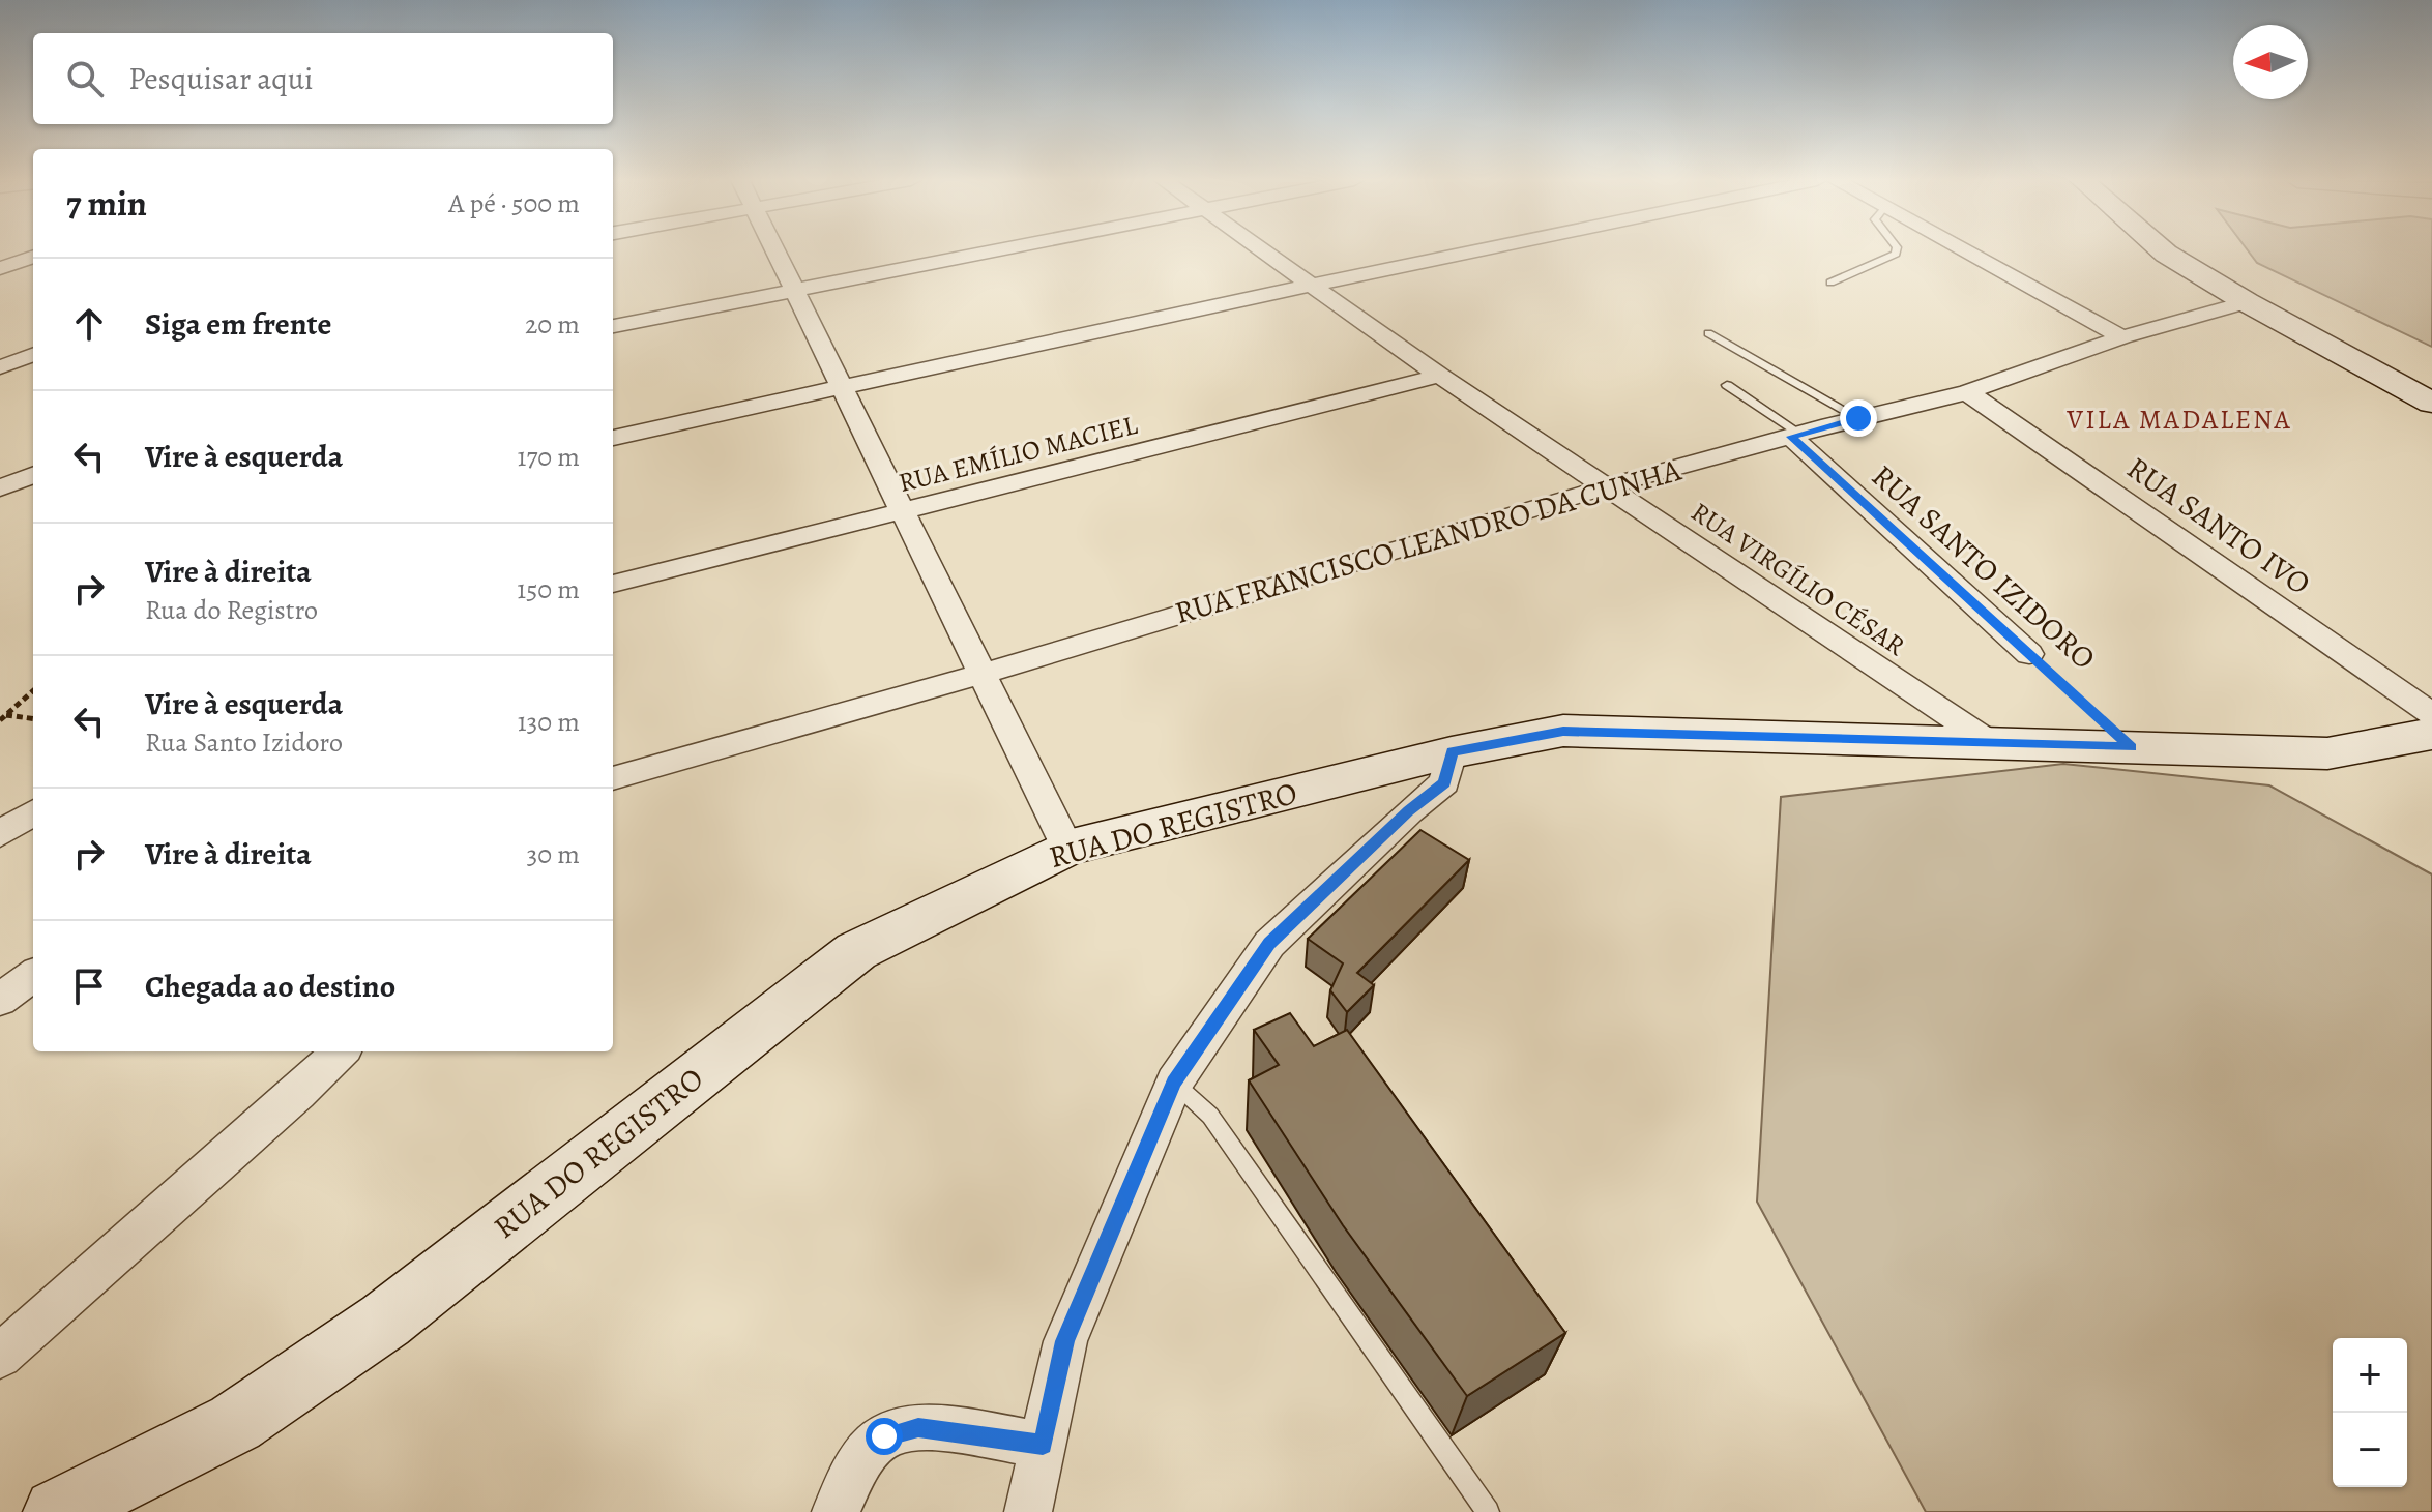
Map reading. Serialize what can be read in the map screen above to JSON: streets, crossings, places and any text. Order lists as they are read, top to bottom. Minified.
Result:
{"streets":{"main road":["RUA DO REGISTRO"],"street":["RUA EMÍLIO MACIEL","RUA SANTO IVO","RUA FRANCISCO LEANDRO DA CUNHA","RUA SANTO IZIDORO","RUA VIRGÍLIO CÉSAR"]},"crossings":[["RUA EMÍLIO MACIEL","RUA VIRGÍLIO CÉSAR"],["RUA SANTO IVO","RUA FRANCISCO LEANDRO DA CUNHA"],["RUA FRANCISCO LEANDRO DA CUNHA","RUA SANTO IZIDORO"],["RUA FRANCISCO LEANDRO DA CUNHA","RUA VIRGÍLIO CÉSAR"],["RUA SANTO IZIDORO","RUA DO REGISTRO"],["RUA VIRGÍLIO CÉSAR","RUA DO REGISTRO"]],"districts":["VILA MADALENA"],"north":"left","page":{"search":"Pesquisar aqui","heading":["7 min","A pé · 500 m"],"list":[["Siga em frente","20 m"],["Vire à esquerda","170 m"],["Vire à direita","Rua do Registro","150 m"],["Vire à esquerda","Rua Santo Izidoro","130 m"],["Vire à direita","30 m"],"Chegada ao destino"],"map_buttons":["+","−"]}}
